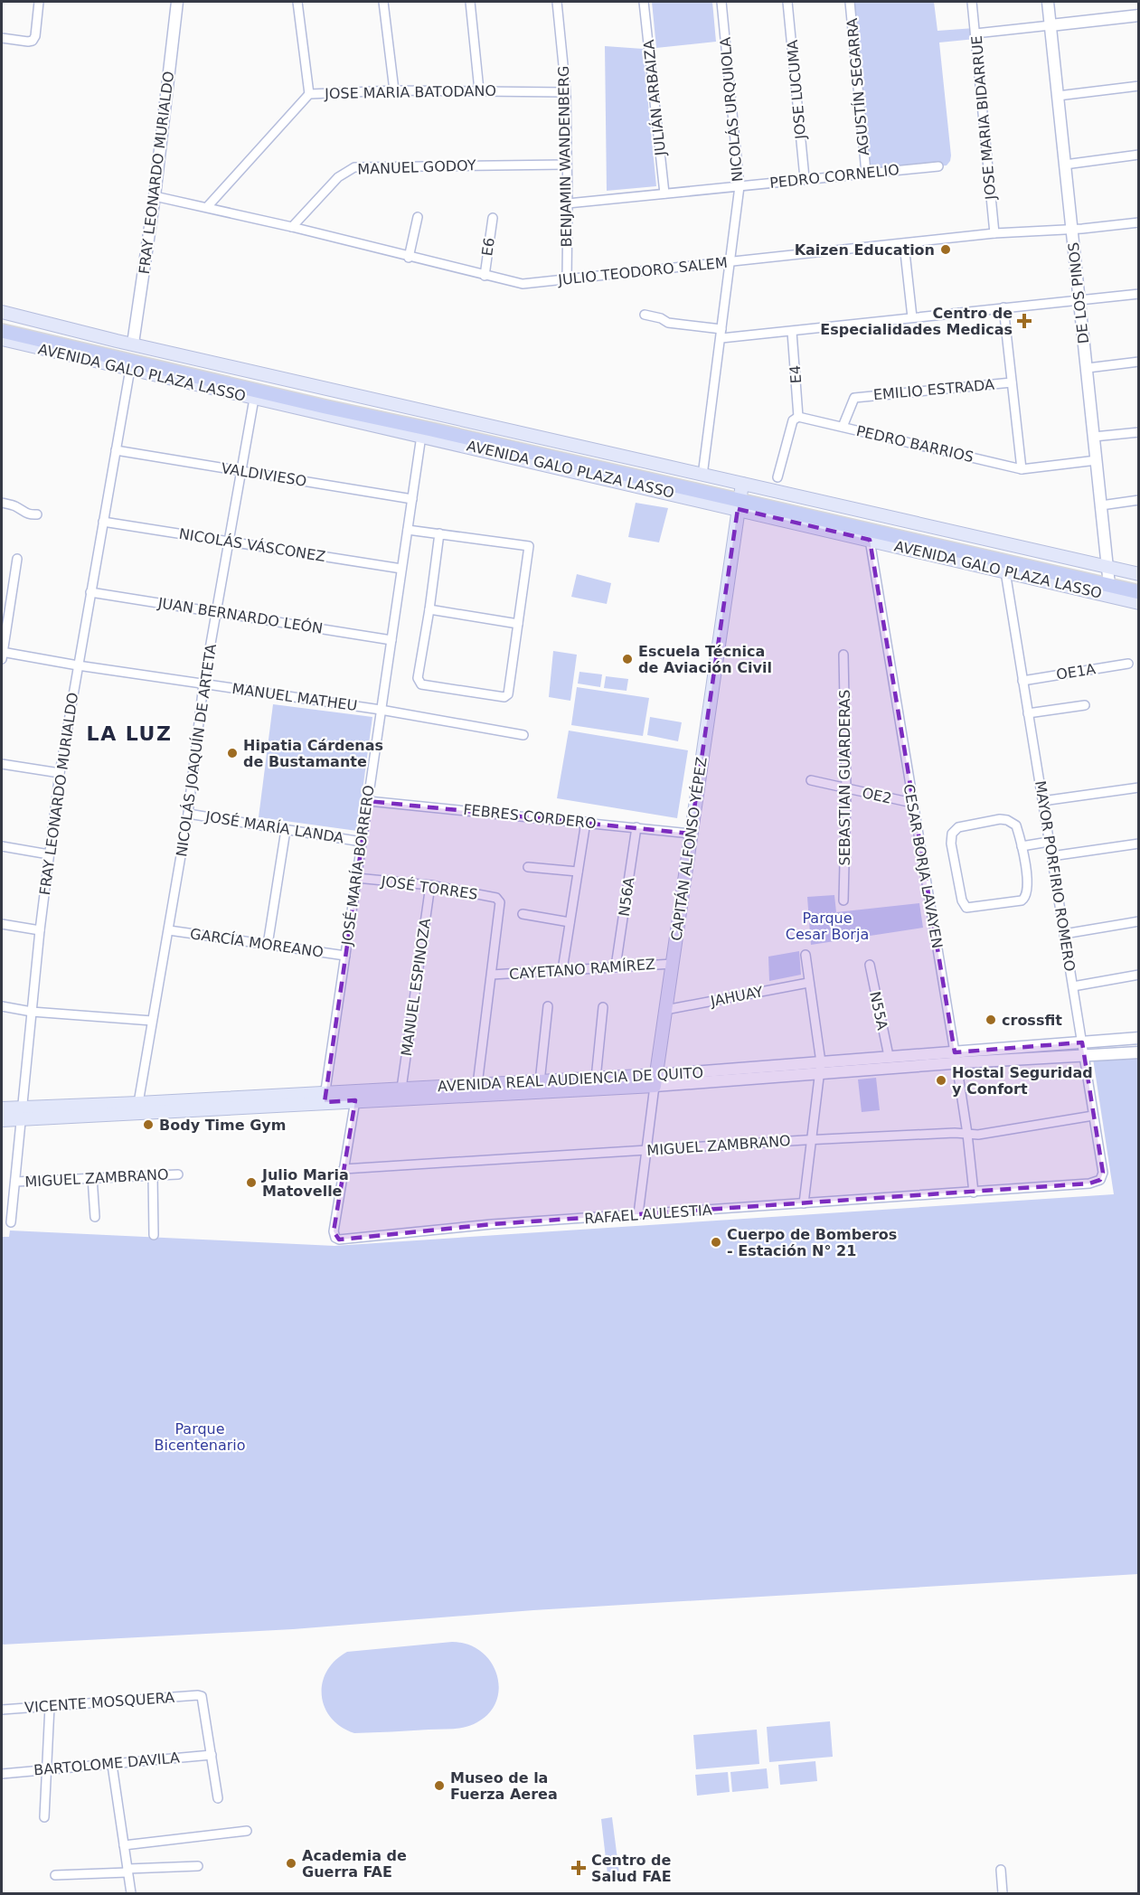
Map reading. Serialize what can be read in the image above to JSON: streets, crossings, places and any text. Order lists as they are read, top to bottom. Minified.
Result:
{"streets":{"main road":["AVENIDA GALO PLAZA LASSO","CAPITÁN ALFONSO YÉPEZ","AVENIDA REAL AUDIENCIA DE QUITO"],"street":["AGUSTÍN SEGARRA","JOSE LUCUMA","JOSE MARIA BATODANO","JULIÁN ARBAIZA","NICOLÁS URQUIOLA","JOSE MARIA BIDARRUE","BENJAMIN WANDENBERG","MANUEL GODOY","FRAY LEONARDO MURIALDO","PEDRO CORNELIO","E6","JULIO TEODORO SALEM","DE LOS PINOS","E4","EMILIO ESTRADA","PEDRO BARRIOS","VALDIVIESO","NICOLÁS VÁSCONEZ","JUAN BERNARDO LEÓN","OE1A","MANUEL MATHEU","NICOLÁS JOAQUÍN DE ARTETA","SEBASTIAN GUARDERAS","OE2","FEBRES CORDERO","JOSÉ MARÍA LANDA","JOSÉ MARÍA BORRERO","CESAR BORJA LAVAYEN","MAYOR PORFIRIO ROMERO","JOSÉ TORRES","N56A","GARCÍA MOREANO","CAYETANO RAMÍREZ","MANUEL ESPINOZA","JAHUAY","N55A","MIGUEL ZAMBRANO","RAFAEL AULESTIA","VICENTE MOSQUERA","BARTOLOME DAVILA"]},"crossings":[["AGUSTÍN SEGARRA","PEDRO CORNELIO"],["JOSE LUCUMA","PEDRO CORNELIO"],["JOSE MARIA BATODANO","BENJAMIN WANDENBERG"],["JOSE MARIA BATODANO","JULIO TEODORO SALEM"],["JULIÁN ARBAIZA","PEDRO CORNELIO"],["NICOLÁS URQUIOLA","PEDRO CORNELIO"],["NICOLÁS URQUIOLA","JULIO TEODORO SALEM"],["NICOLÁS URQUIOLA","AVENIDA GALO PLAZA LASSO"],["JOSE MARIA BIDARRUE","JULIO TEODORO SALEM"],["BENJAMIN WANDENBERG","MANUEL GODOY"],["BENJAMIN WANDENBERG","PEDRO CORNELIO"],["BENJAMIN WANDENBERG","JULIO TEODORO SALEM"],["MANUEL GODOY","JULIO TEODORO SALEM"],["FRAY LEONARDO MURIALDO","JULIO TEODORO SALEM"],["FRAY LEONARDO MURIALDO","AVENIDA GALO PLAZA LASSO"],["FRAY LEONARDO MURIALDO","VALDIVIESO"],["FRAY LEONARDO MURIALDO","NICOLÁS VÁSCONEZ"],["FRAY LEONARDO MURIALDO","JUAN BERNARDO LEÓN"],["FRAY LEONARDO MURIALDO","MANUEL MATHEU"],["FRAY LEONARDO MURIALDO","AVENIDA REAL AUDIENCIA DE QUITO"],["FRAY LEONARDO MURIALDO","MIGUEL ZAMBRANO"],["E6","JULIO TEODORO SALEM"],["JULIO TEODORO SALEM","DE LOS PINOS"],["DE LOS PINOS","AVENIDA GALO PLAZA LASSO"],["DE LOS PINOS","PEDRO BARRIOS"],["AVENIDA GALO PLAZA LASSO","NICOLÁS JOAQUÍN DE ARTETA"],["AVENIDA GALO PLAZA LASSO","CAPITÁN ALFONSO YÉPEZ"],["AVENIDA GALO PLAZA LASSO","JOSÉ MARÍA BORRERO"],["AVENIDA GALO PLAZA LASSO","CESAR BORJA LAVAYEN"],["AVENIDA GALO PLAZA LASSO","MAYOR PORFIRIO ROMERO"],["E4","PEDRO BARRIOS"],["EMILIO ESTRADA","PEDRO BARRIOS"],["VALDIVIESO","NICOLÁS JOAQUÍN DE ARTETA"],["VALDIVIESO","JOSÉ MARÍA BORRERO"],["NICOLÁS VÁSCONEZ","NICOLÁS JOAQUÍN DE ARTETA"],["NICOLÁS VÁSCONEZ","JOSÉ MARÍA BORRERO"],["JUAN BERNARDO LEÓN","NICOLÁS JOAQUÍN DE ARTETA"],["JUAN BERNARDO LEÓN","JOSÉ MARÍA BORRERO"],["OE1A","MAYOR PORFIRIO ROMERO"],["MANUEL MATHEU","NICOLÁS JOAQUÍN DE ARTETA"],["MANUEL MATHEU","JOSÉ MARÍA BORRERO"],["NICOLÁS JOAQUÍN DE ARTETA","JOSÉ MARÍA LANDA"],["NICOLÁS JOAQUÍN DE ARTETA","GARCÍA MOREANO"],["NICOLÁS JOAQUÍN DE ARTETA","AVENIDA REAL AUDIENCIA DE QUITO"],["SEBASTIAN GUARDERAS","OE2"],["OE2","CESAR BORJA LAVAYEN"],["FEBRES CORDERO","CAPITÁN ALFONSO YÉPEZ"],["FEBRES CORDERO","JOSÉ MARÍA BORRERO"],["FEBRES CORDERO","N56A"],["JOSÉ MARÍA LANDA","JOSÉ MARÍA BORRERO"],["CAPITÁN ALFONSO YÉPEZ","CAYETANO RAMÍREZ"],["CAPITÁN ALFONSO YÉPEZ","JAHUAY"],["CAPITÁN ALFONSO YÉPEZ","AVENIDA REAL AUDIENCIA DE QUITO"],["CAPITÁN ALFONSO YÉPEZ","MIGUEL ZAMBRANO"],["CAPITÁN ALFONSO YÉPEZ","RAFAEL AULESTIA"],["JOSÉ MARÍA BORRERO","JOSÉ TORRES"],["JOSÉ MARÍA BORRERO","GARCÍA MOREANO"],["JOSÉ MARÍA BORRERO","AVENIDA REAL AUDIENCIA DE QUITO"],["CESAR BORJA LAVAYEN","AVENIDA REAL AUDIENCIA DE QUITO"],["CESAR BORJA LAVAYEN","MIGUEL ZAMBRANO"],["CESAR BORJA LAVAYEN","RAFAEL AULESTIA"],["MAYOR PORFIRIO ROMERO","AVENIDA REAL AUDIENCIA DE QUITO"],["MAYOR PORFIRIO ROMERO","MIGUEL ZAMBRANO"],["MAYOR PORFIRIO ROMERO","RAFAEL AULESTIA"],["JOSÉ TORRES","CAYETANO RAMÍREZ"],["JOSÉ TORRES","MANUEL ESPINOZA"],["N56A","CAYETANO RAMÍREZ"],["MANUEL ESPINOZA","AVENIDA REAL AUDIENCIA DE QUITO"],["N55A","AVENIDA REAL AUDIENCIA DE QUITO"],["AVENIDA REAL AUDIENCIA DE QUITO","RAFAEL AULESTIA"],["MIGUEL ZAMBRANO","RAFAEL AULESTIA"],["VICENTE MOSQUERA","BARTOLOME DAVILA"]],"districts":["LA LUZ"],"parks":["Parque Cesar Borja","Parque Bicentenario"],"places":{"other":["Kaizen Education","Escuela Técnica de Aviación Civil","Hipatia Cárdenas de Bustamante","crossfit","Hostal Seguridad y Confort","Body Time Gym","Julio Maria Matovelle","Cuerpo de Bomberos - Estación N° 21","Museo de la Fuerza Aerea","Academia de Guerra FAE"],"health":["Centro de Especialidades Medicas","Centro de Salud FAE"]}}
